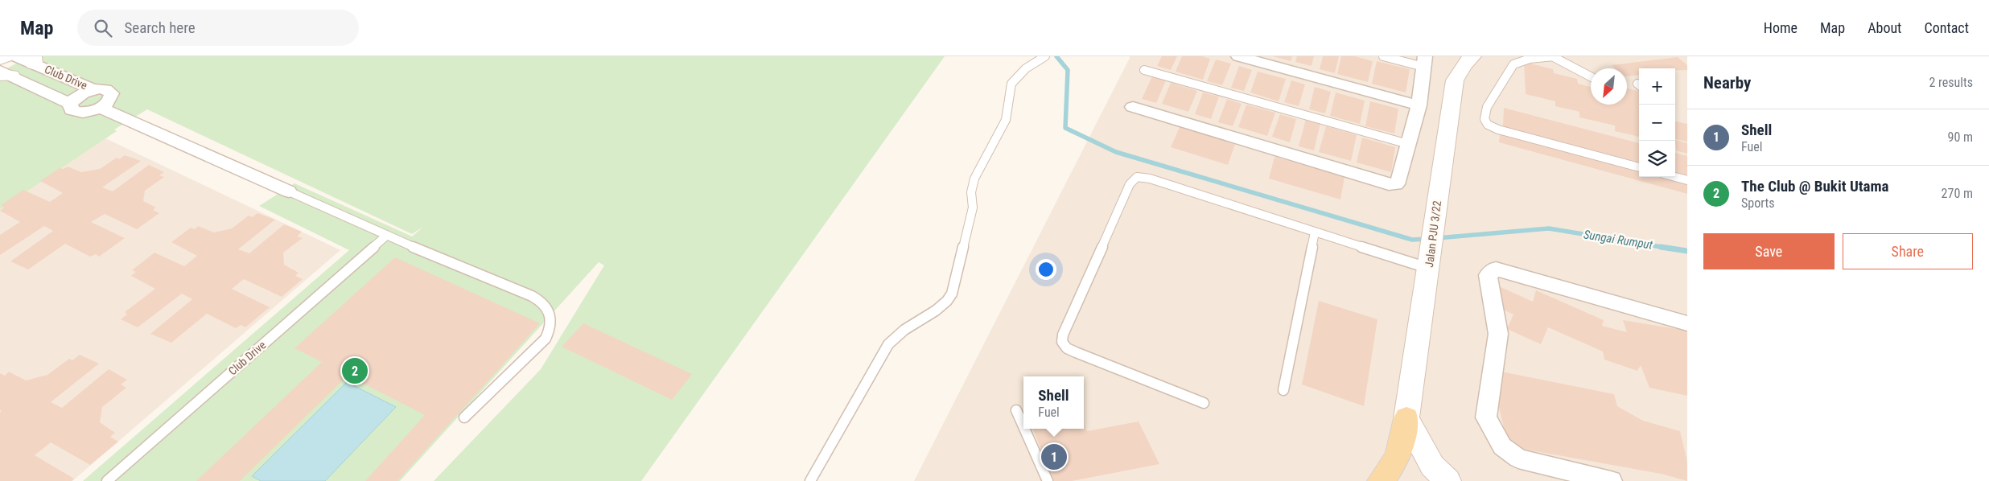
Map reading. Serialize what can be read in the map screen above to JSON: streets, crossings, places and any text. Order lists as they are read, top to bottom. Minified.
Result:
{"streets":{"street":["Club Drive","Jalan PJU 3/22"]},"water":["Sungai Rumput"],"north":"bottom left","page":{"header":"Map","search":"Search here","nav":["Home","Map","About","Contact"],"heading":["Nearby","2 results"],"map_buttons":["+","−"],"list":[{"mark":"1","name":"Shell","note":"Fuel","value":"90 m"},{"mark":"2","name":"The Club @ Bukit Utama","note":"Sports","value":"270 m"}],"buttons":["Save","Share"],"pins":["2","1"],"popup":["Shell","Fuel"]}}
